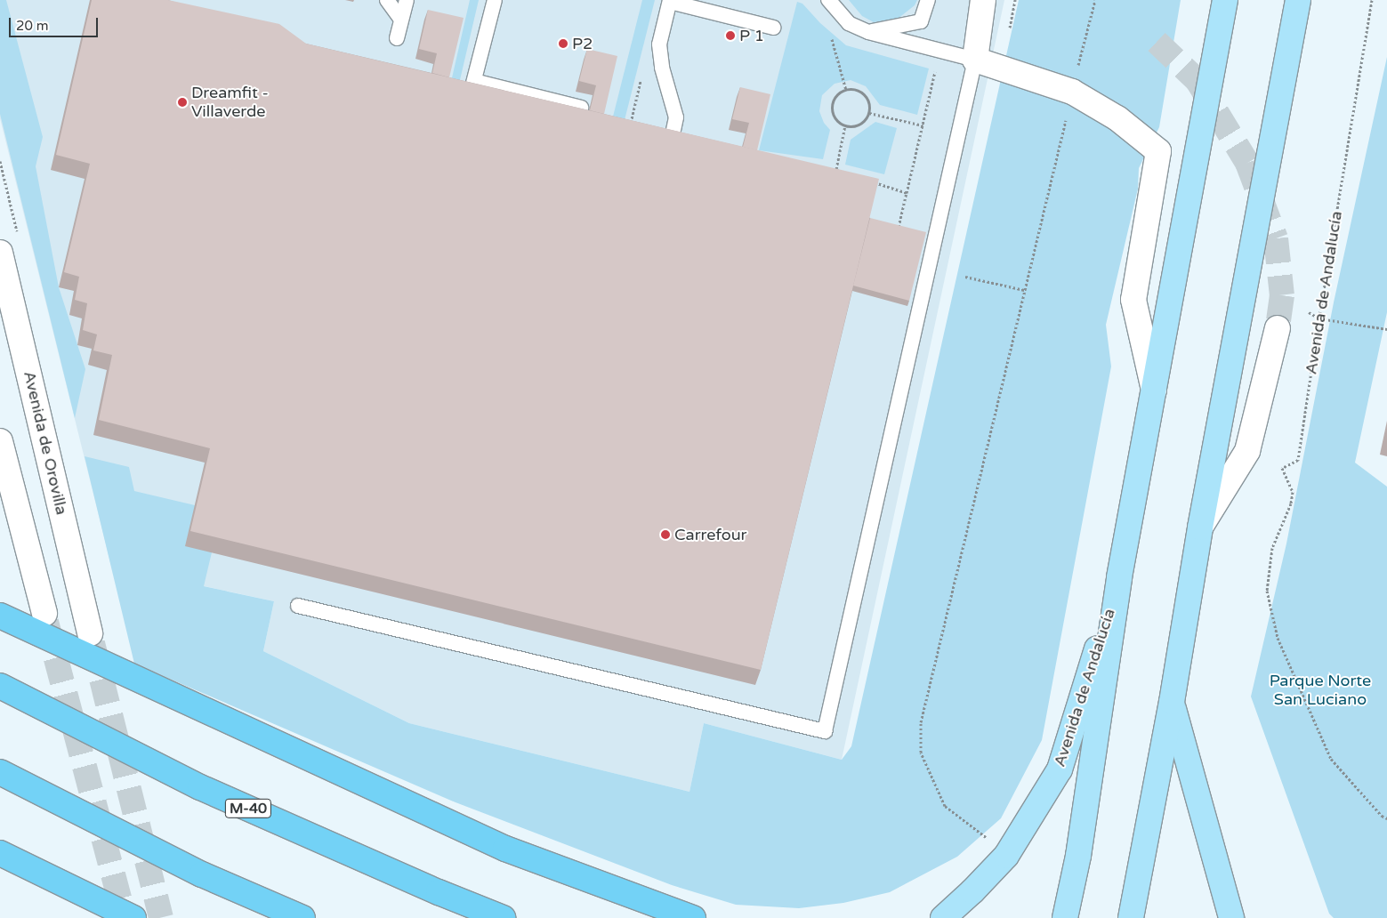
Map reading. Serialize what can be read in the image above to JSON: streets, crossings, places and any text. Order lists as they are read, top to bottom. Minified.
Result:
{"streets":{"highway":["M-40"],"main road":["Avenida de Andalucía"],"street":["Avenida de Orovilla"]},"parks":["Parque Norte San Luciano"],"places":["P 1","P2","Dreamfit - Villaverde","Carrefour"],"scale_bar":"20 m"}
